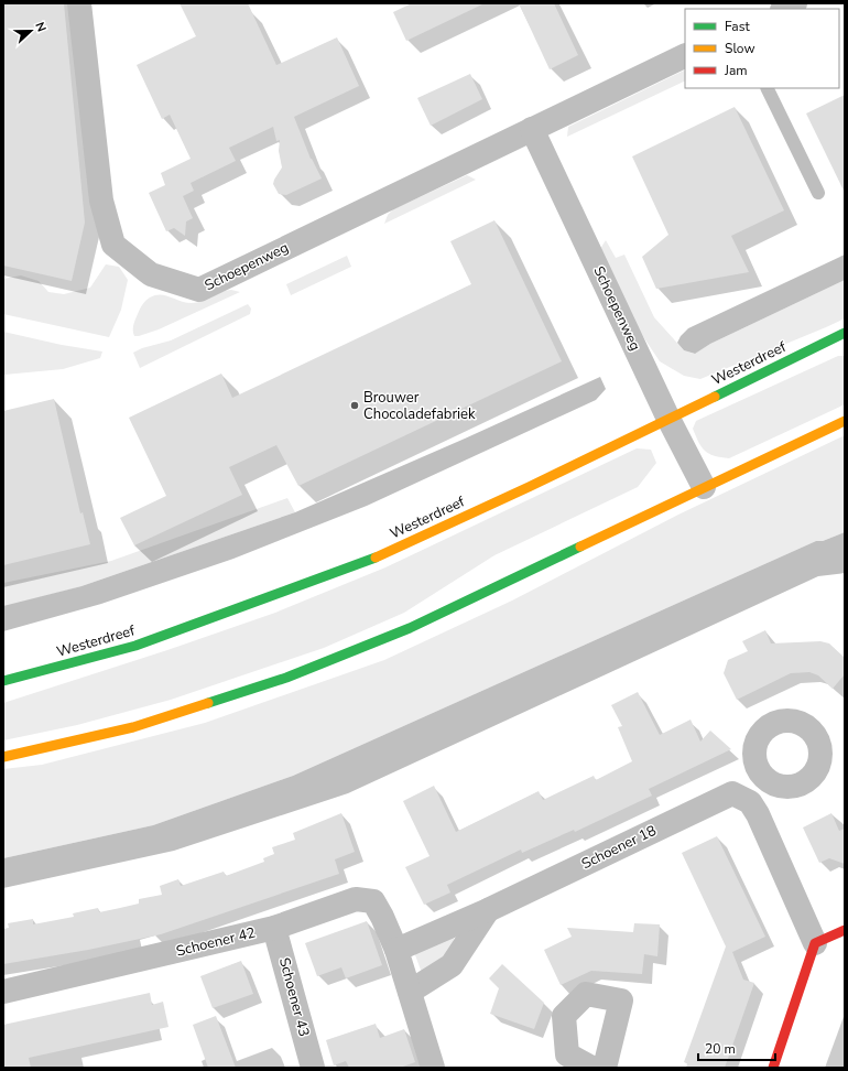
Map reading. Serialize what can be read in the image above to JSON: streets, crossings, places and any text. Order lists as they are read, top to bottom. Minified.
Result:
{"streets":{"main road":["Westerdreef"],"street":["Schoepenweg","Schoener 18","Schoener 42","Schoener 43"]},"crossings":[["Schoepenweg","Westerdreef"],["Schoener 18","Schoener 42"],["Schoener 42","Schoener 43"]],"places":["Brouwer Chocoladefabriek"],"legend":["Fast","Slow","Jam"],"scale_bar":"20 m","north":"right"}
